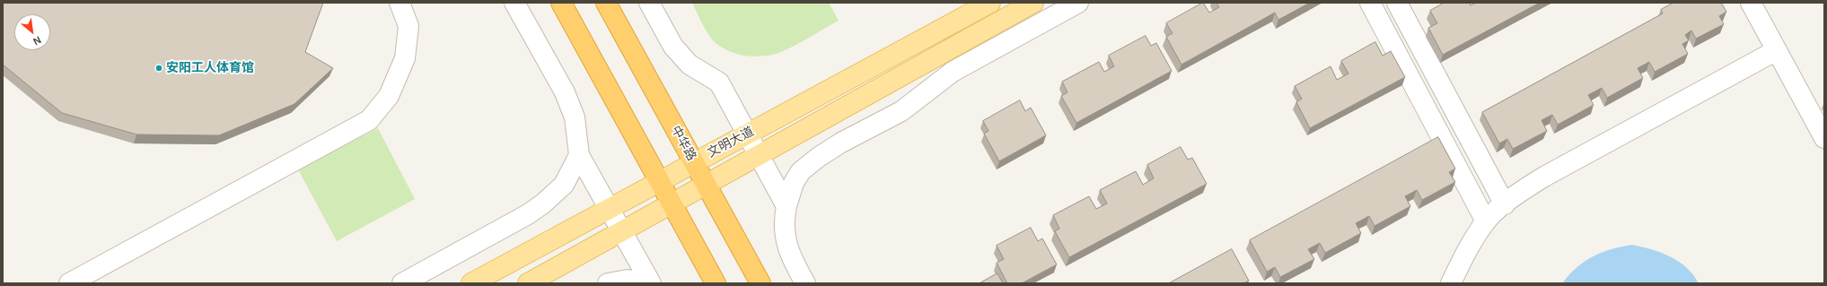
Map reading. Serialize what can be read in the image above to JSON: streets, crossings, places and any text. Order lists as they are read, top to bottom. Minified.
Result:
{"streets":{"highway":["中华路"],"main road":["文明大道"]},"crossings":[["文明大道","中华路"]],"places":["安阳工人体育馆"],"north":"bottom right"}
